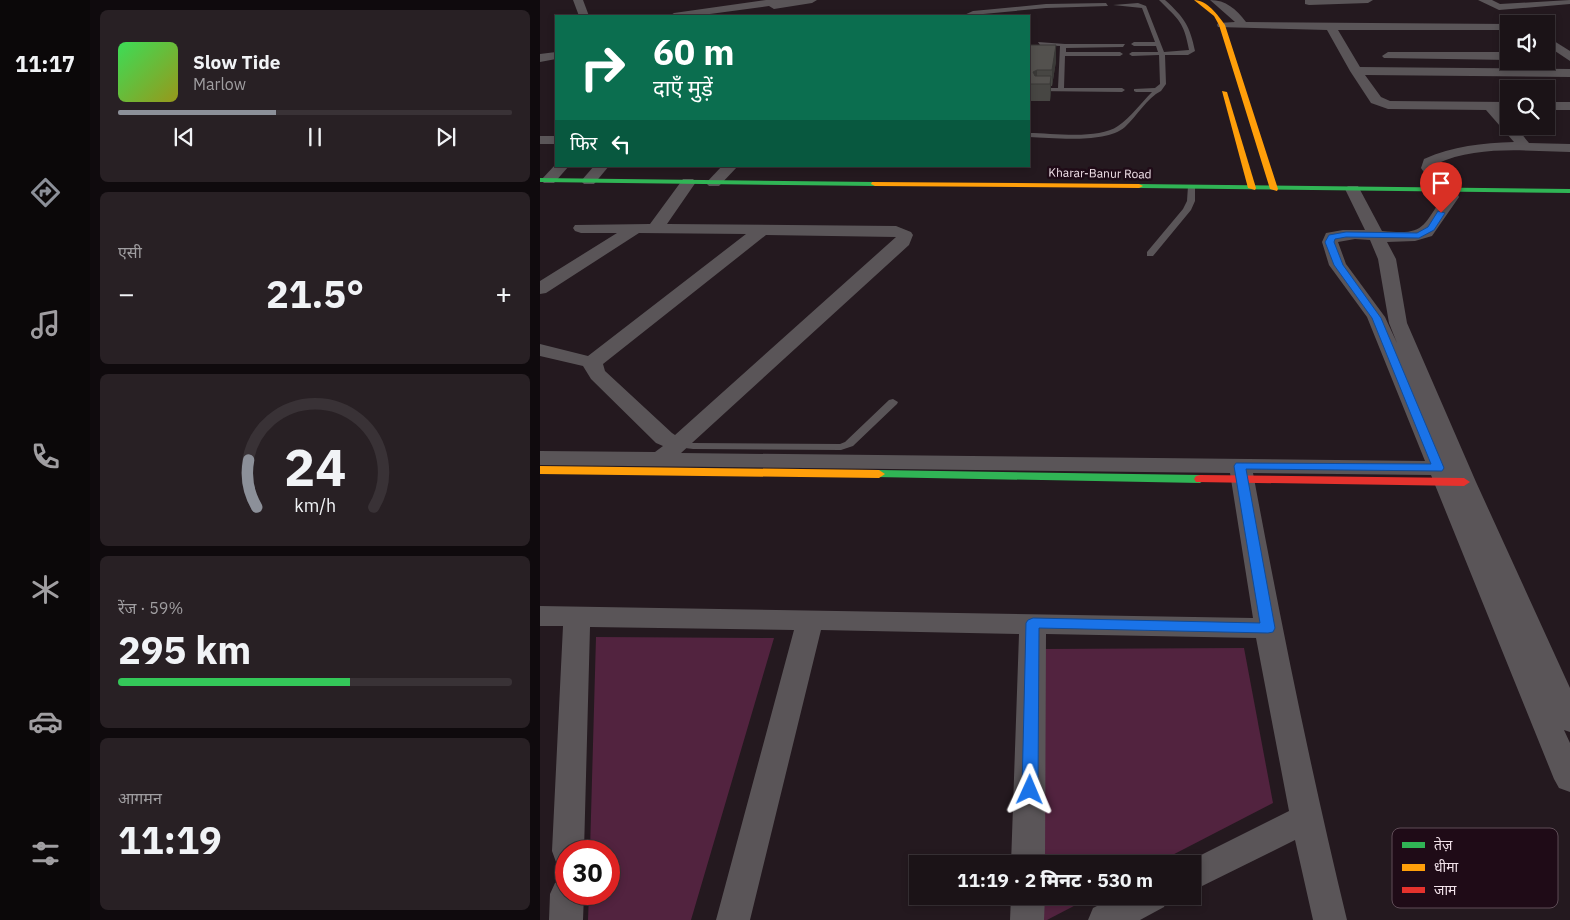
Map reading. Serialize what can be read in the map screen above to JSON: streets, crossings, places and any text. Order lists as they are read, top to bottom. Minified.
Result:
{"streets":{"main road":["Kharar-Banur Road"]},"legend":["तेज़","धीमा","जाम"],"page":{"tabs":"11:17","turn":["60 m","दाएँ मुड़ें"],"song":["Slow Tide","Marlow"],"then":"फिर","tile":["एसी",["रेंज · 59%","295 km"],["आगमन","11:19"]],"heat":["−","21.5°","+"],"limit":"30","trip":"11:19 · 2 मिनट · 530 m","gauge":["24","km/h"]}}
